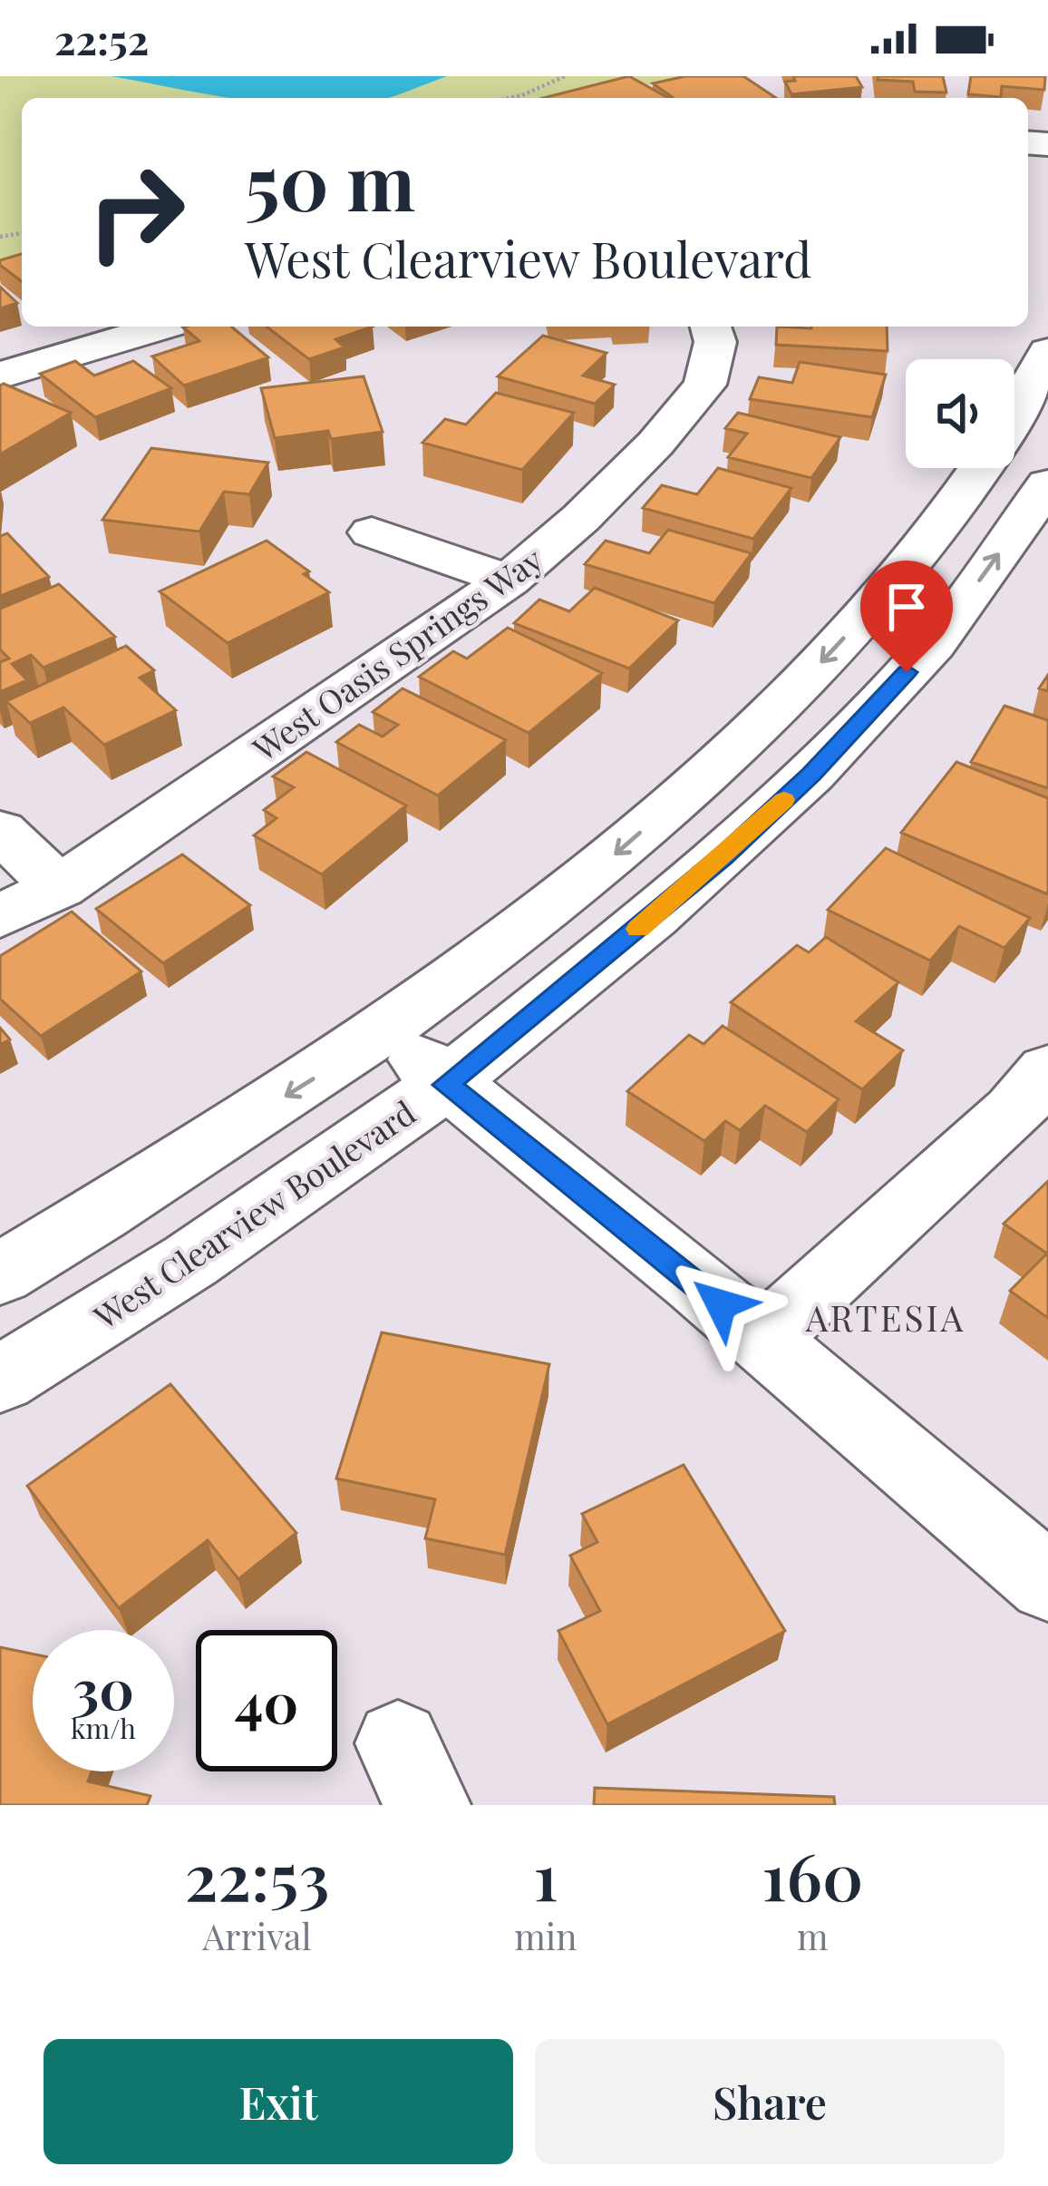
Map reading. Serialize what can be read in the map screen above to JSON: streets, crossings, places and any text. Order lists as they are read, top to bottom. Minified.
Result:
{"streets":{"street":["West Oasis Springs Way","West Clearview Boulevard"]},"districts":["ARTESIA"],"page":{"status":"22:52","turn":["50 m","West Clearview Boulevard"],"speed":"30 km/h","limit":"40","eta":["22:53","Arrival","1","min","160","m"],"buttons":["Exit","Share"]}}
